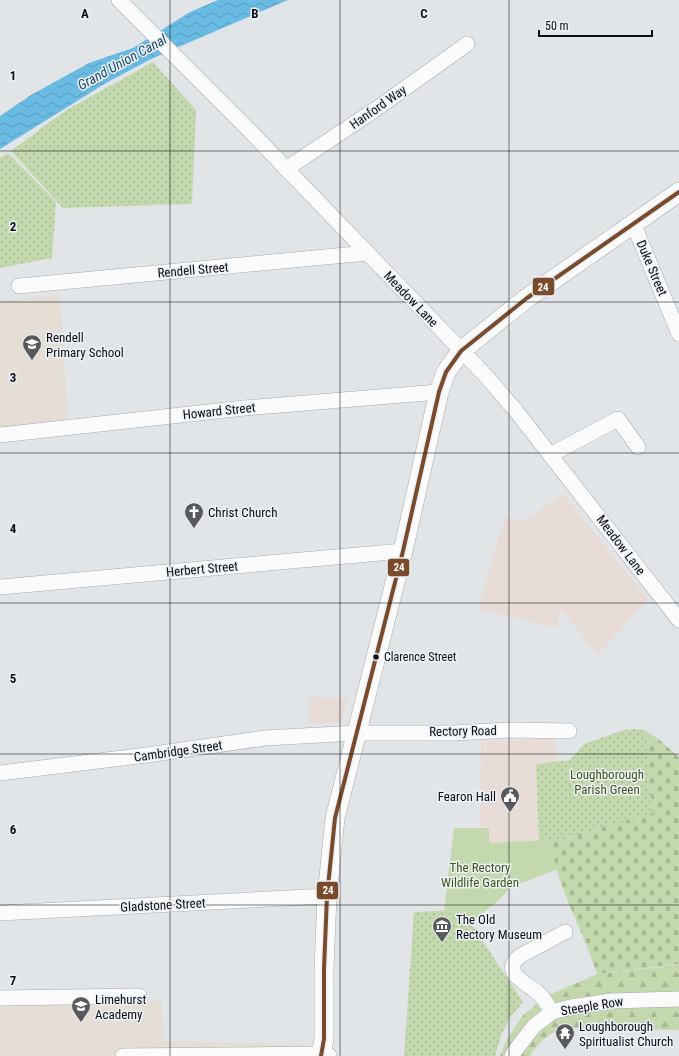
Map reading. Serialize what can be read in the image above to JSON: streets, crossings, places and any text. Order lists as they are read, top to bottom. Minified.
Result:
{"streets":{"street":["Hanford Way","Duke Street","Rendell Street","Meadow Lane","Howard Street","Herbert Street","Rectory Road","Cambridge Street","Gladstone Street","Steeple Row"]},"crossings":[["Hanford Way","Meadow Lane"],["Rendell Street","Meadow Lane"],["Rectory Road","Cambridge Street"]],"water":["Grand Union Canal"],"parks":["Loughborough Parish Green","The Rectory Wildlife Garden"],"places":{"school or university":["Rendell Primary School","Limehurst Academy"],"church":["Christ Church"],"other":["Clarence Street"],"public building":["Fearon Hall"],"museum":["The Old Rectory Museum"],"temple":["Loughborough Spiritualist Church"]},"lines":["transit line 24"],"scale_bar":"50 m","grid":{"columns":["A","B","C"],"rows":["1","2","3","4","5","6","7"]}}
